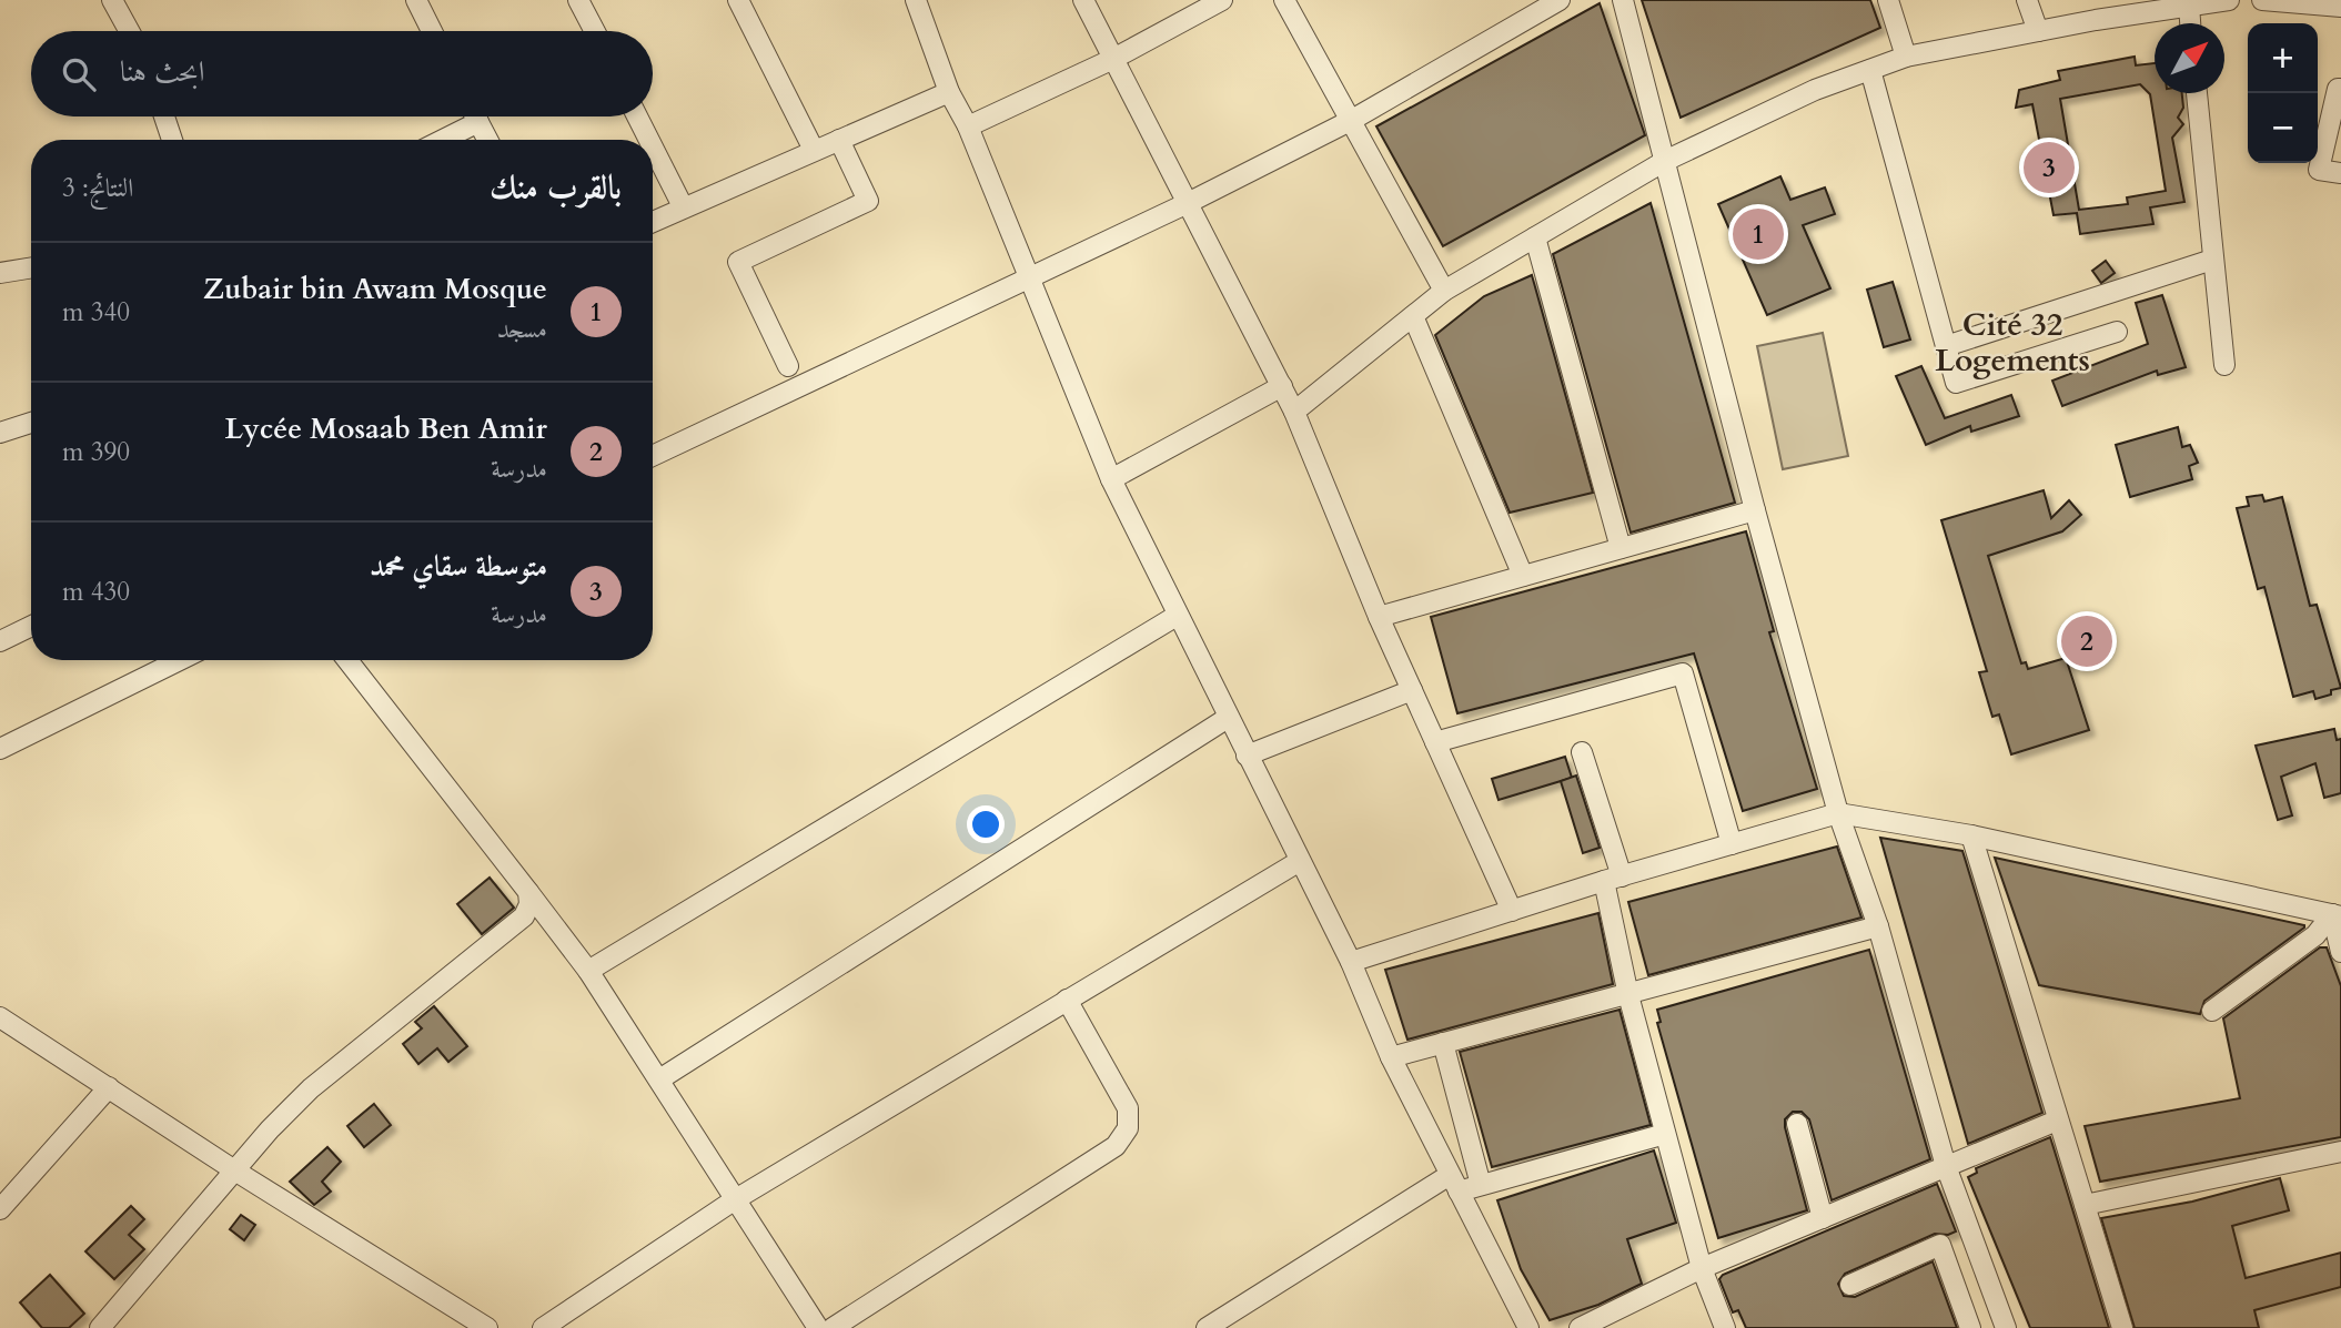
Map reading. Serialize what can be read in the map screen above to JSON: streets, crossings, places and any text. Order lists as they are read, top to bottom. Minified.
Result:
{"districts":["Cité 32 Logements"],"north":"top right","page":{"map_buttons":["+","−"],"search":"ابحث هنا","pins":["3","1","2"],"heading":["بالقرب منك","النتائج: 3"],"list":[{"mark":"1","name":"Zubair bin Awam Mosque","note":"مسجد","value":"340 m"},{"mark":"2","name":"Lycée Mosaab Ben Amir","note":"مدرسة","value":"390 m"},{"mark":"3","name":"متوسطة سقاي محمد","note":"مدرسة","value":"430 m"}]}}
